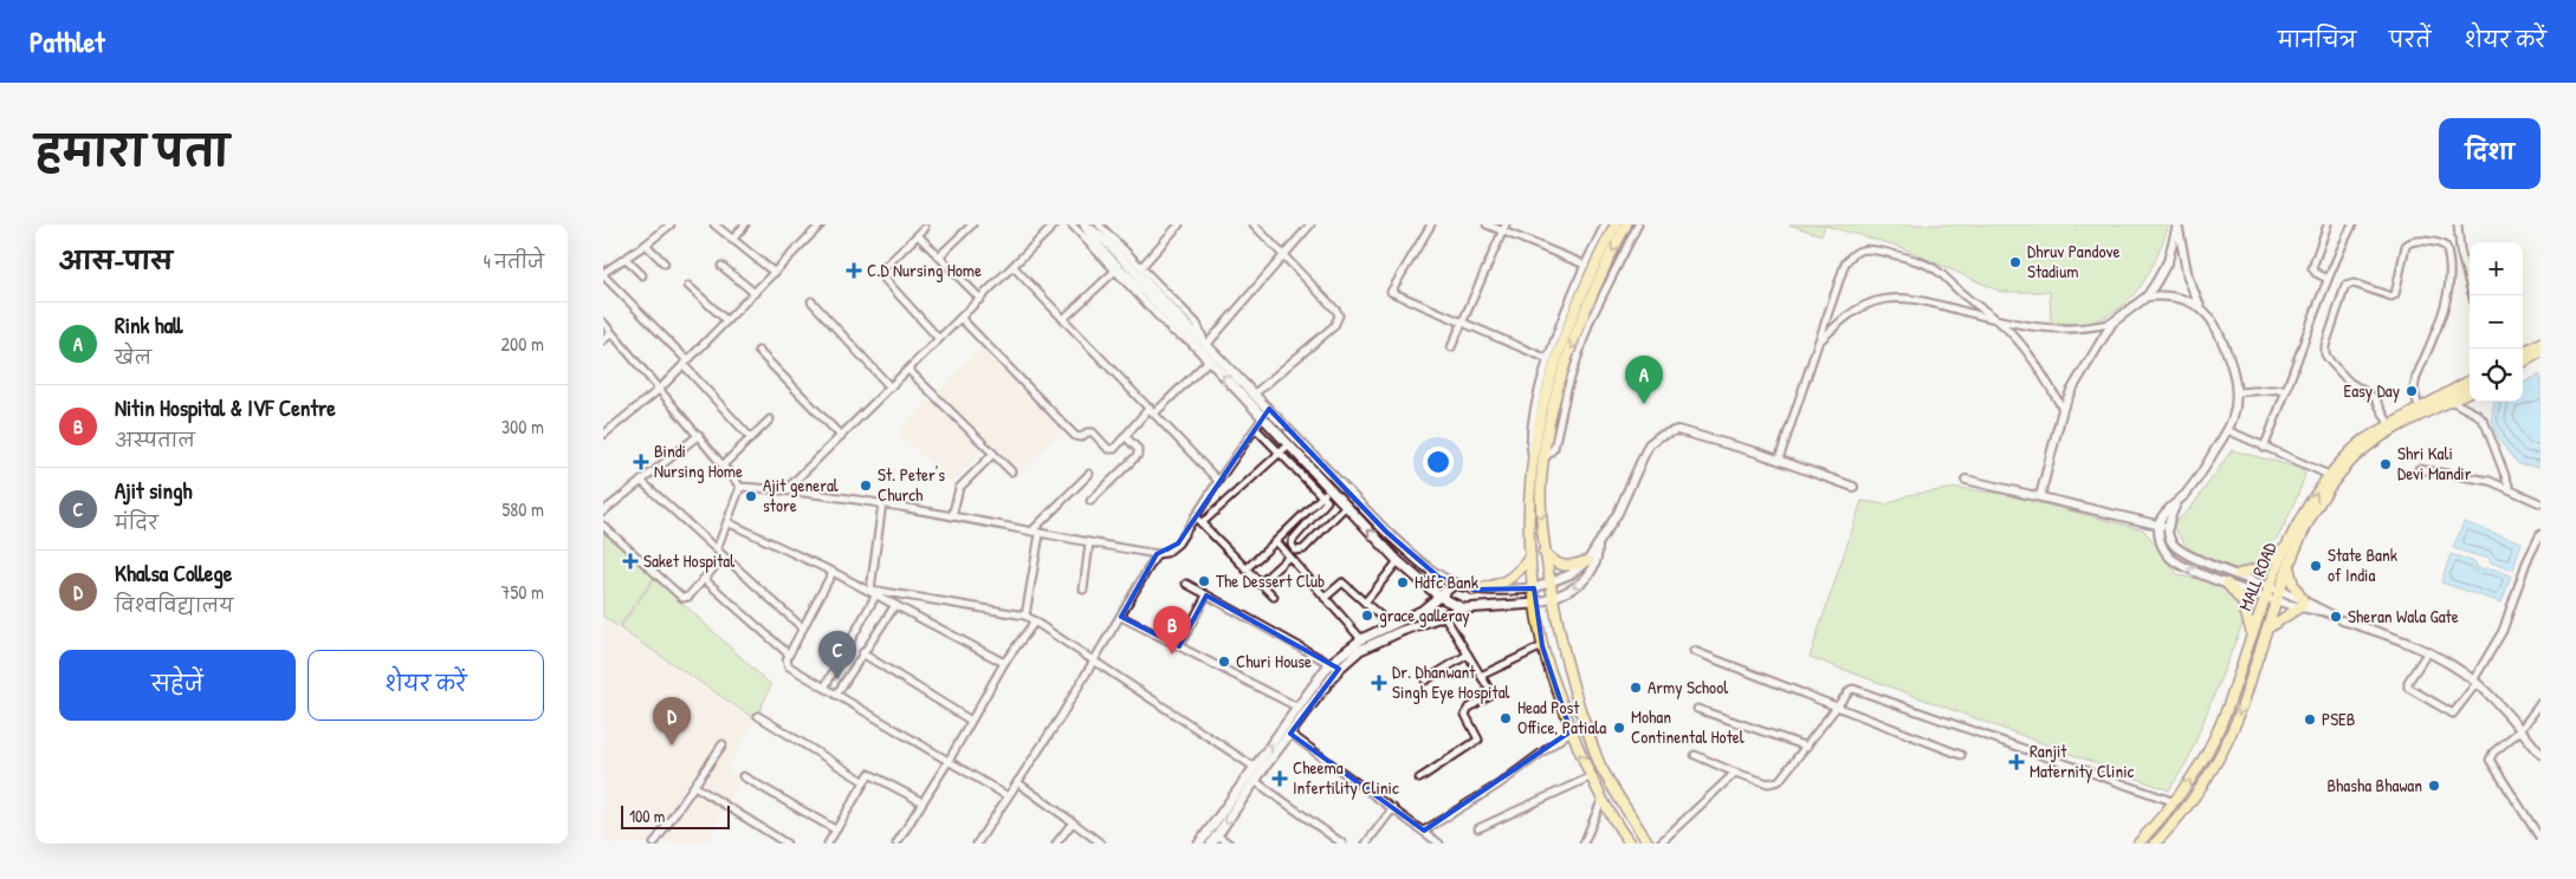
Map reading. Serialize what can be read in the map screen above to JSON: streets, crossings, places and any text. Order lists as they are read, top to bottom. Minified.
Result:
{"streets":{"main road":["MALL ROAD"]},"places":{"other":["Dhruv Pandove Stadium","Easy Day","Shri Kali Devi Mandir","St. Peter's Church","Ajit general store","State Bank of India","The Dessert Club","Hdfc Bank","grace galleray","Sheran Wala Gate","Churi House","Army School","Head Post Office, Patiala","PSEB","Mohan Continental Hotel","Bhasha Bhawan"],"health":["C.D Nursing Home","Bindi Nursing Home","Saket Hospital","Dr. Dhanwant Singh Eye Hospital","Ranjit Maternity Clinic","Cheema Infertility Clinic"]},"scale_bar":"100 m","page":{"header":"Pathlet","nav":["मानचित्र","परतें","शेयर करें"],"title":"हमारा पता","buttons":["दिशा",["सहेजें","शेयर करें"]],"heading":["आस-पास","4 नतीजे"],"map_buttons":["+","−"],"list":[{"mark":"A","name":"Rink hall","note":"खेल","value":"200 m"},{"mark":"B","name":"Nitin Hospital & IVF Centre","note":"अस्पताल","value":"300 m"},{"mark":"C","name":"Ajit singh","note":"मंदिर","value":"580 m"},{"mark":"D","name":"Khalsa College","note":"विश्वविद्यालय","value":"750 m"}],"pins":["A","B","C","D"],"scale":"100 m"}}
